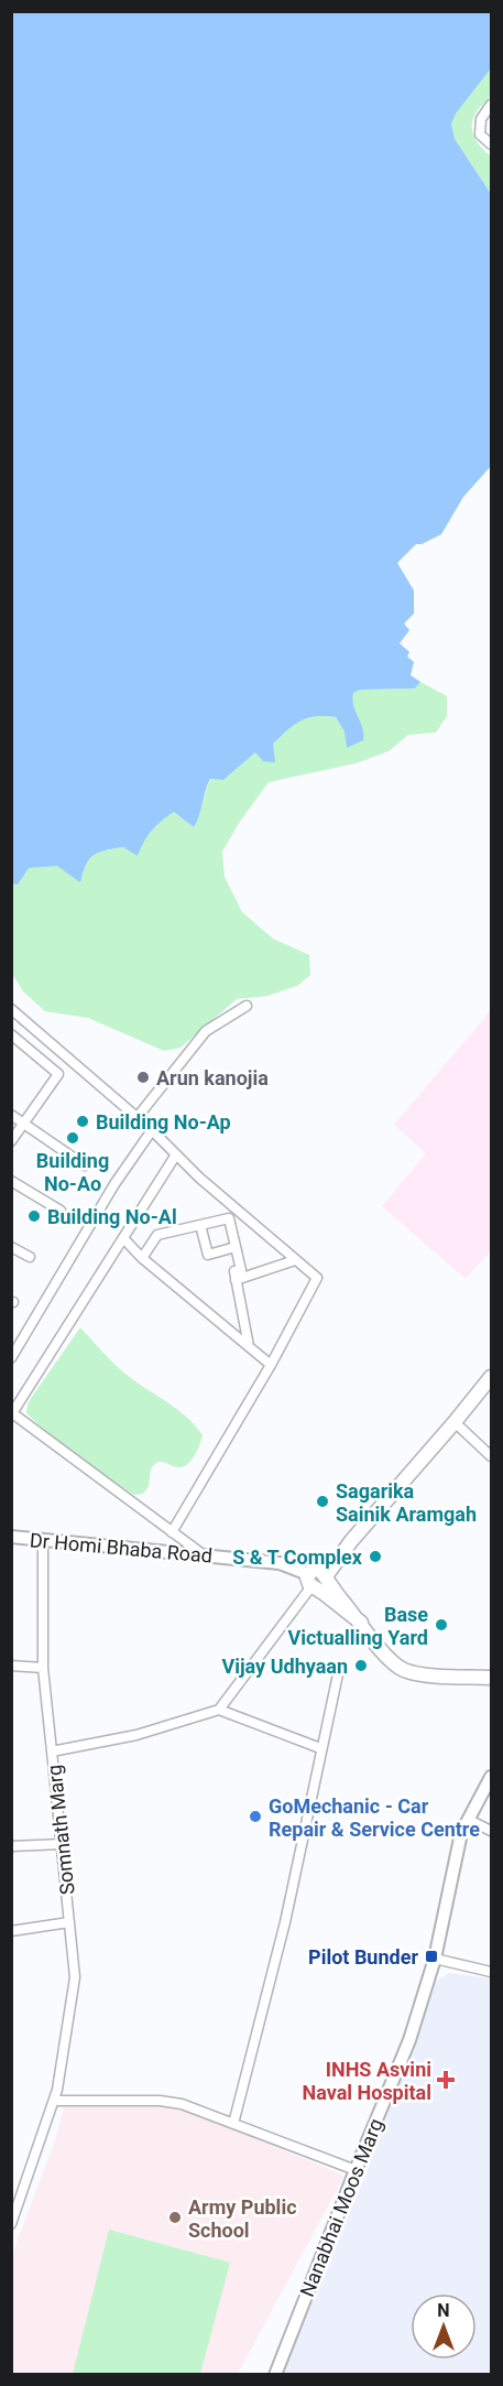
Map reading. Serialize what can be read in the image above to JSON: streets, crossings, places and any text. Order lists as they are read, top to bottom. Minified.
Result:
{"streets":{"street":["Dr Homi Bhaba Road","Somnath Marg","Nanabhai Moos Marg"]},"places":{"other":["Arun kanojia","Building No-Ap","Building No-Ao","Building No-Al","Sagarika Sainik Aramgah","S & T Complex","Base Victualling Yard","Vijay Udhyaan","GoMechanic - Car Repair & Service Centre","Army Public School"],"transit":["Pilot Bunder"],"health":["INHS Asvini Naval Hospital"]},"north":"top"}
